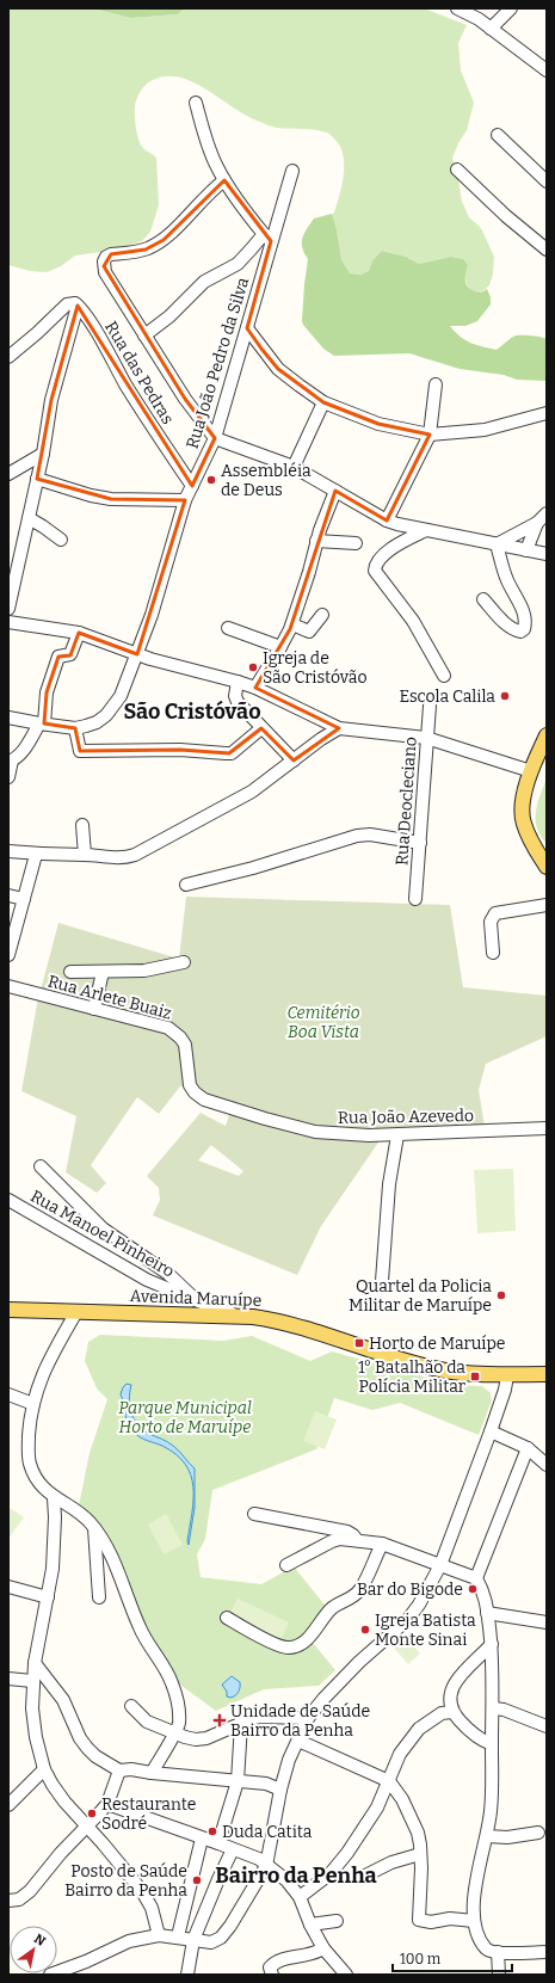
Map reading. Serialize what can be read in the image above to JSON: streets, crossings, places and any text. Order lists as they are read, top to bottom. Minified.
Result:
{"streets":{"main road":["Avenida Maruípe"],"street":["Rua João Pedro da Silva","Rua das Pedras","Rua Deocleciano","Rua Arlete Buaiz","Rua João Azevedo","Rua Manoel Pinheiro"]},"crossings":[["Rua João Pedro da Silva","Rua das Pedras"],["Rua Arlete Buaiz","Rua João Azevedo"],["Rua Manoel Pinheiro","Avenida Maruípe"]],"districts":["São Cristóvão","Bairro da Penha"],"parks":["Cemitério Boa Vista","Parque Municipal Horto de Maruípe"],"places":{"other":["Assembléia de Deus","Igreja de São Cristóvão","Escola Calila","Quartel da Policia Militar de Maruípe","Bar do Bigode","Igreja Batista Monte Sinai","Restaurante Sodré","Duda Catita","Posto de Saúde Bairro da Penha"],"transit":["Horto de Maruípe","1° Batalhão da Polícia Militar"],"health":["Unidade de Saúde Bairro da Penha"]},"scale_bar":"100 m","north":"top right"}
